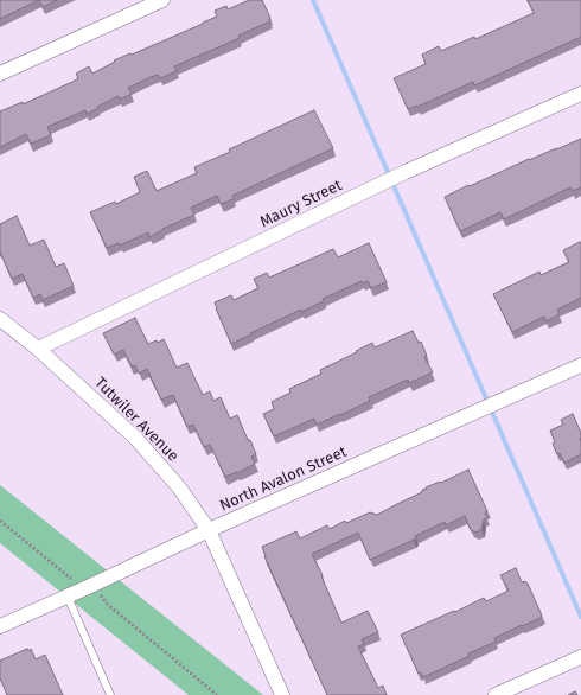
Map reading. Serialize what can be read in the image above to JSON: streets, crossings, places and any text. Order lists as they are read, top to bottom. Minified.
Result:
{"streets":{"street":["Maury Street","Tutwiler Avenue","North Avalon Street"]},"crossings":[["Maury Street","Tutwiler Avenue"],["Tutwiler Avenue","North Avalon Street"]]}
